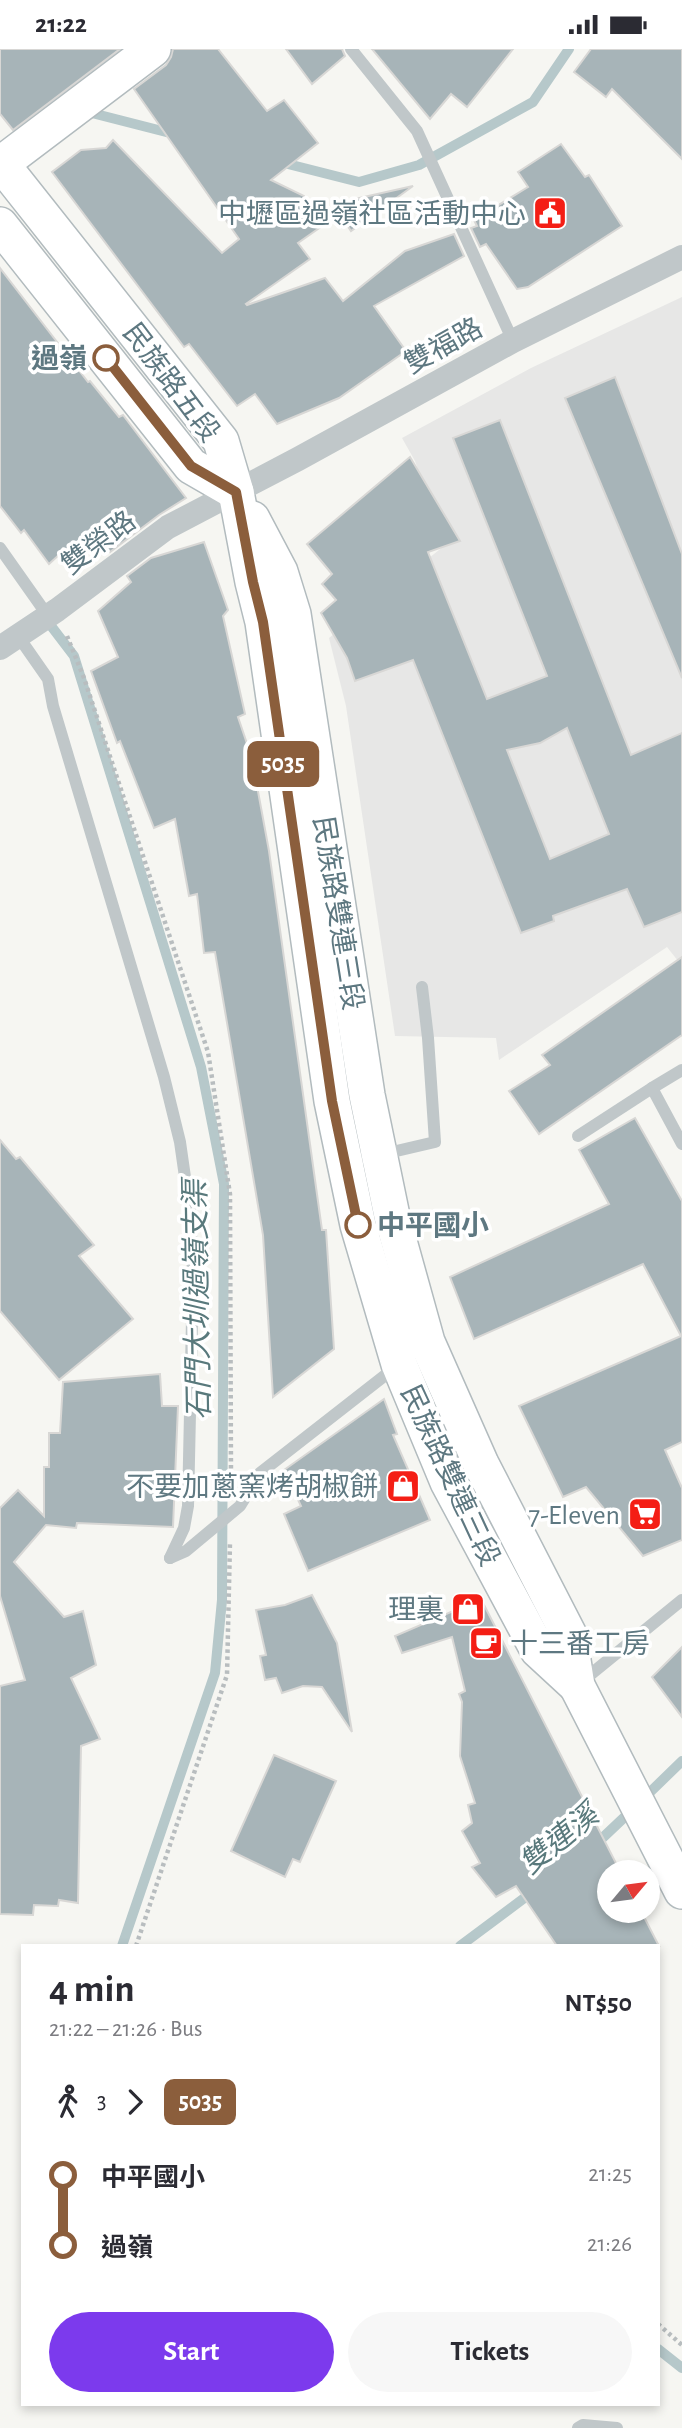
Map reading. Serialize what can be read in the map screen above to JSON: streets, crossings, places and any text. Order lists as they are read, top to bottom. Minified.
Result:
{"streets":{"main road":["民族路五段","民族路雙連三段"],"street":["雙福路","雙榮路"]},"crossings":[["雙福路","民族路五段"],["雙福路","雙榮路"],["雙福路","民族路雙連三段"],["民族路五段","雙榮路"],["民族路五段","民族路雙連三段"],["雙榮路","民族路雙連三段"]],"water":["石門大圳過嶺支渠","雙連溪"],"places":{"public building":["中壢區過嶺社區活動中心"],"other":["過嶺","中平國小"],"shop":["不要加蔥窯烤胡椒餅","理裏"],"supermarket":["7-Eleven"],"cafe":["十三番工房"]},"lines":["bus line 5035"],"north":"top right","page":{"status":"21:22","on_map":"5035","heading":["4 min","21:22 – 21:26 · Bus","NT$50"],"legs":["3","5035"],"list":[{"name":"中平國小","value":"21:25"},{"name":"過嶺","value":"21:26"}],"buttons":["Start","Tickets"]}}
